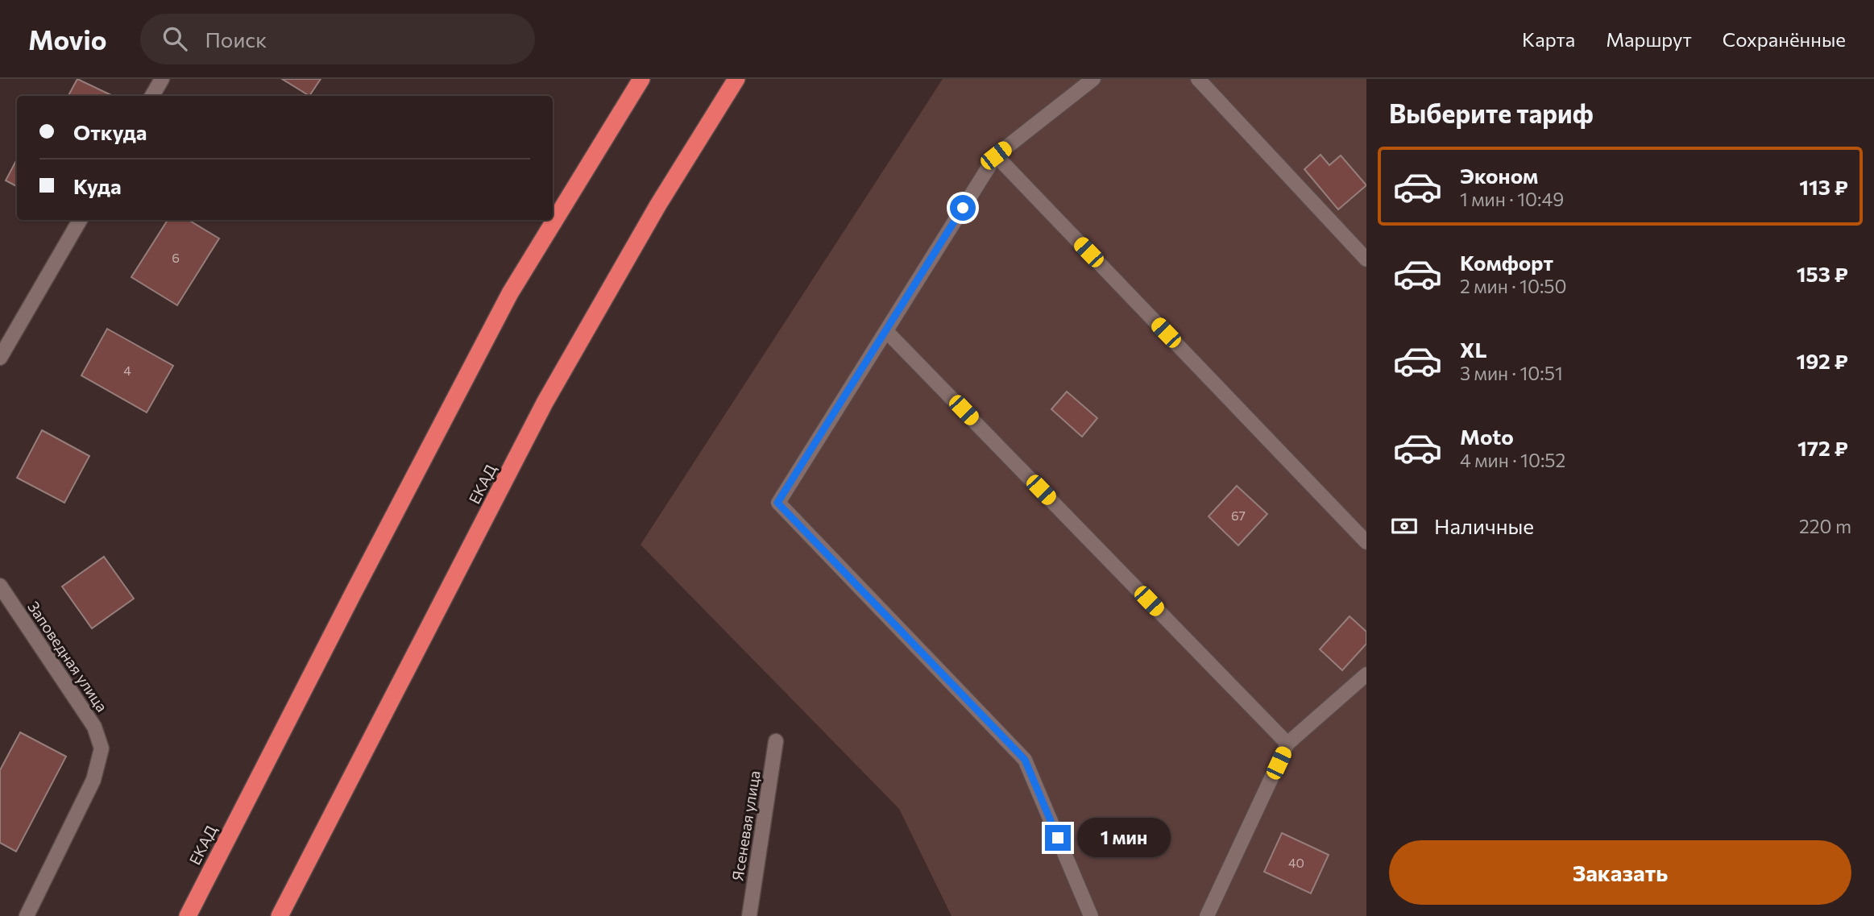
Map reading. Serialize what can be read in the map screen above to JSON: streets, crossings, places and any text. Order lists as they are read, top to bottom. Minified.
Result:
{"streets":{"highway":["ЕКАД"],"street":["Заповедная улица","Ясеневая улица"]},"house_numbers":["6","4","67","40"],"page":{"header":"Movio","search":"Поиск","nav":["Карта","Маршрут","Сохранённые"],"heading":"Выберите тариф","banner":["Откуда","Куда"],"list":[{"name":"Эконом","note":"1 мин · 10:49","value":"113 ₽"},{"name":"Комфорт","note":"2 мин · 10:50","value":"153 ₽"},{"name":"XL","note":"3 мин · 10:51","value":"192 ₽"},{"name":"Moto","note":"4 мин · 10:52","value":"172 ₽"}],"pay":["Наличные","220 m"],"bubble":"1 мин","buttons":"Заказать"}}
